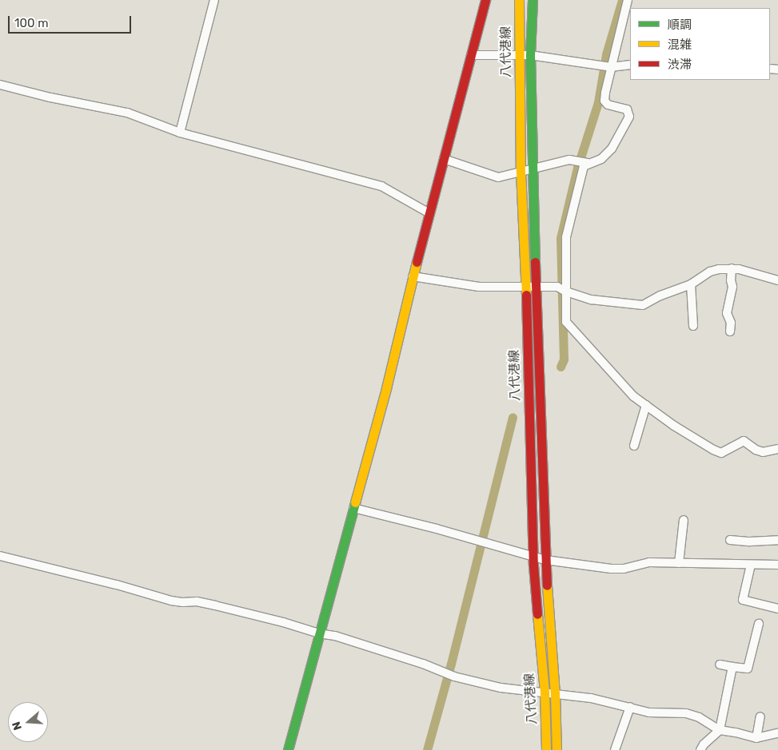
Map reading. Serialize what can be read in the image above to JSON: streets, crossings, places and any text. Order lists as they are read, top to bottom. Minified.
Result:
{"streets":{"main road":["八代港線"]},"legend":["順調","混雑","渋滞"],"scale_bar":"100 m","north":"left"}
